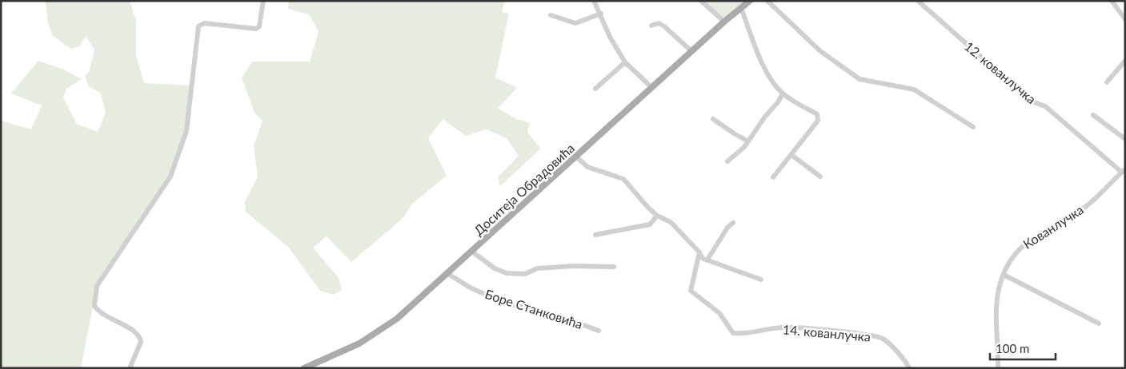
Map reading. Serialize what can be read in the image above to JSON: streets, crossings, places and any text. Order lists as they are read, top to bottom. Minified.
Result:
{"streets":{"main road":["Доситеја Обрадовића"],"street":["12. кованлучка","Кованлучка","Боре Станковића","14. кованлучка"]},"crossings":[["12. кованлучка","Кованлучка"],["Доситеја Обрадовића","Боре Станковића"]],"scale_bar":"100 m"}
